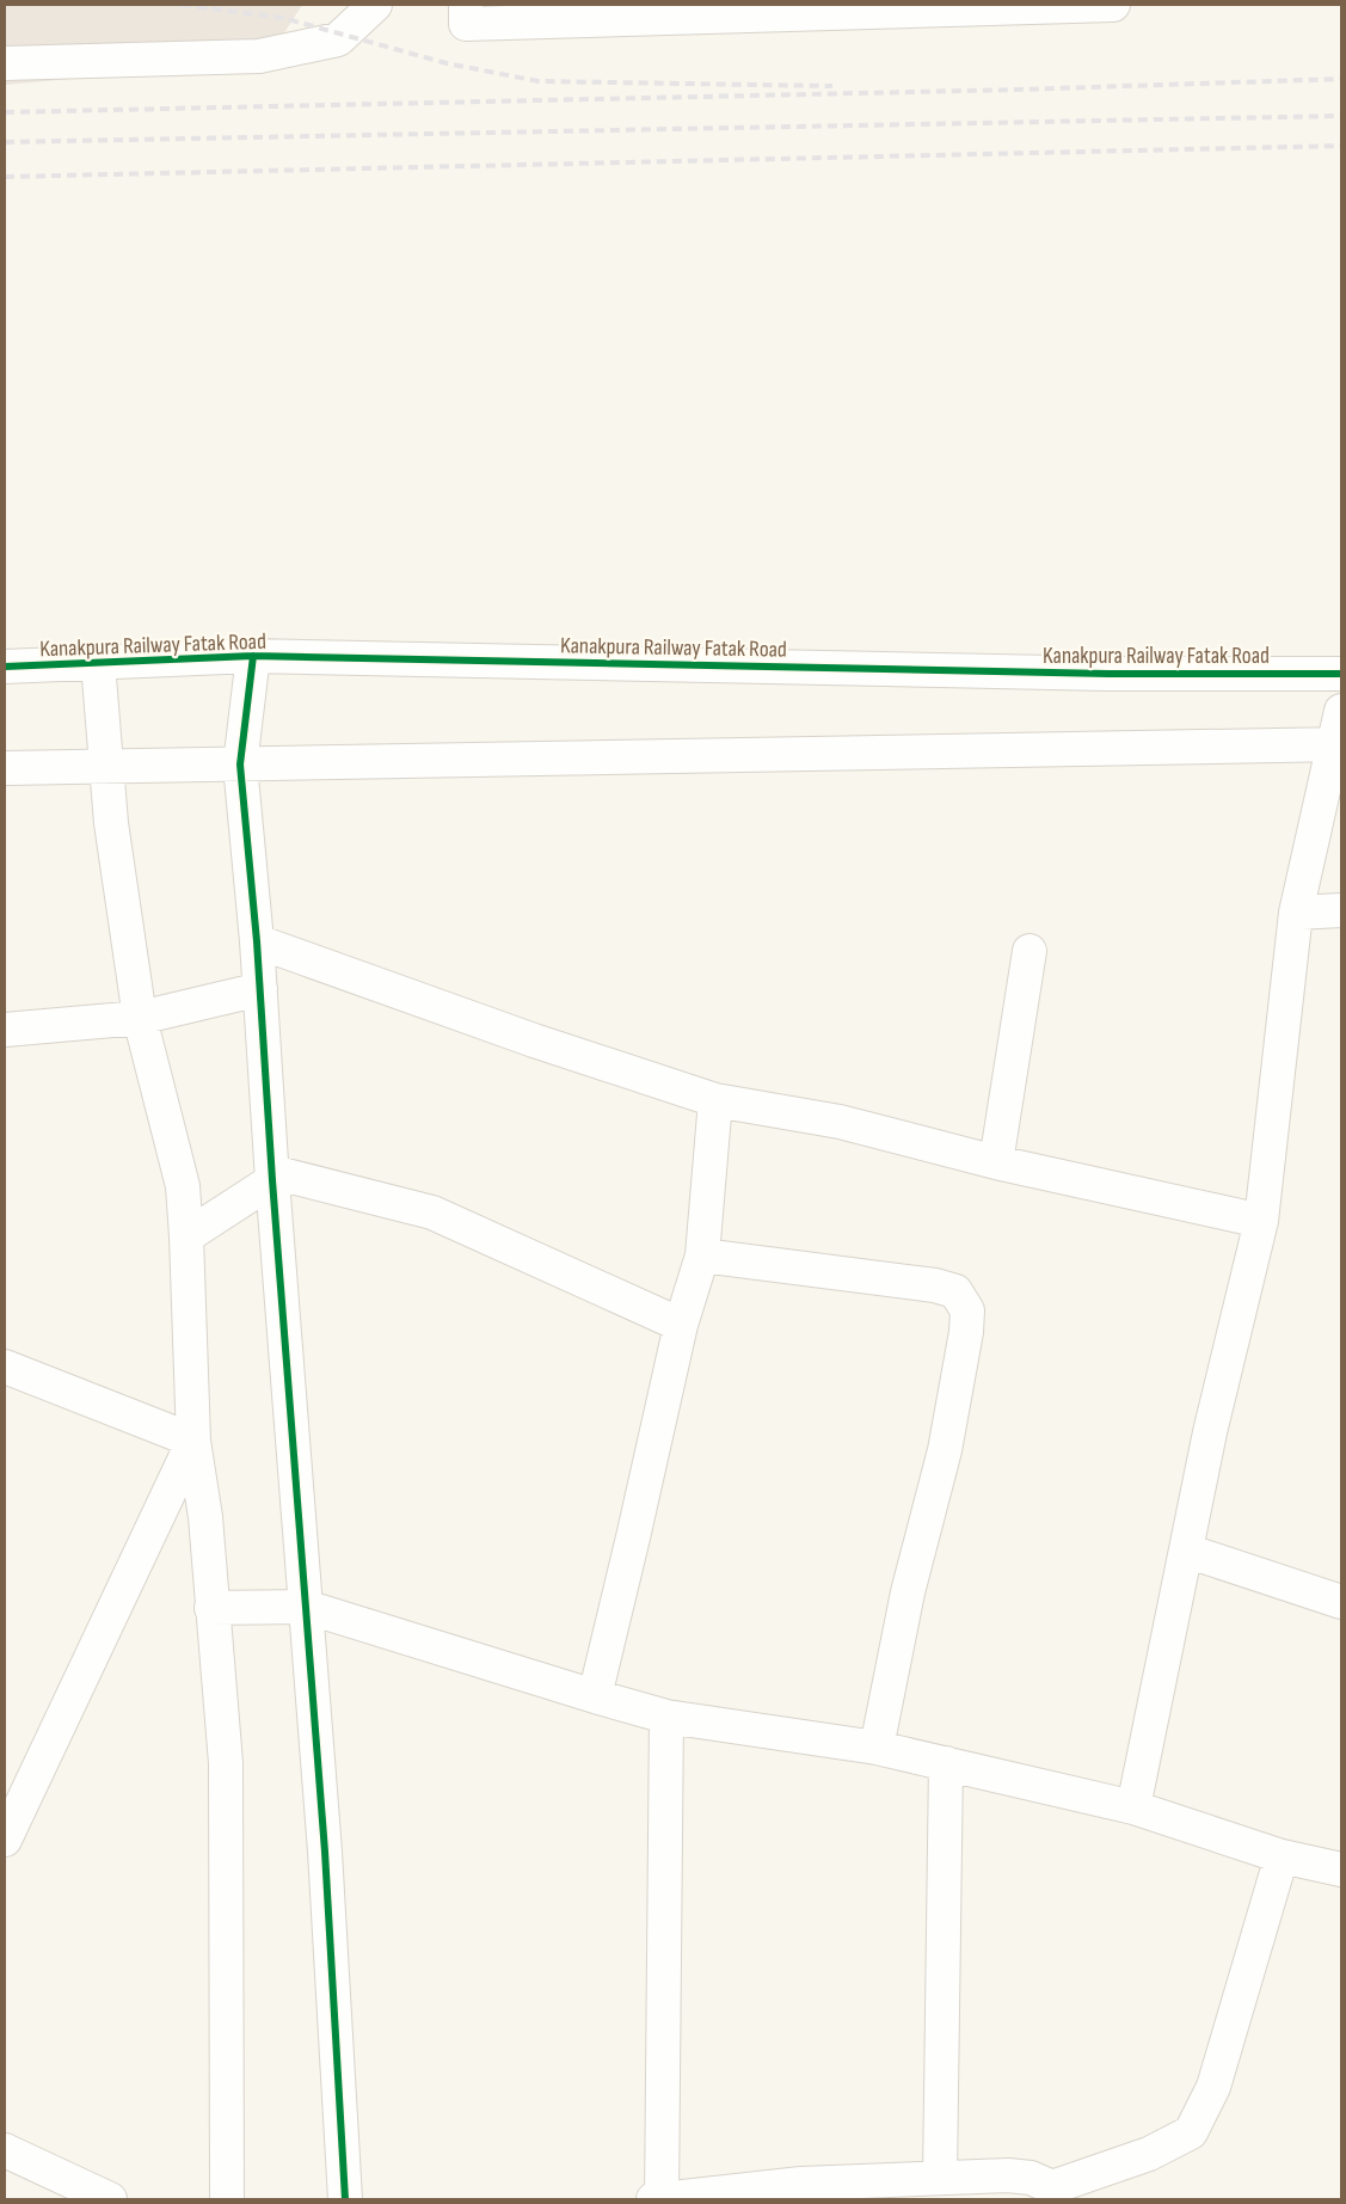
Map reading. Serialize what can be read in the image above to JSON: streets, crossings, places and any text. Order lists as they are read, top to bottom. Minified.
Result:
{"streets":{"street":["Kanakpura Railway Fatak Road"]}}
